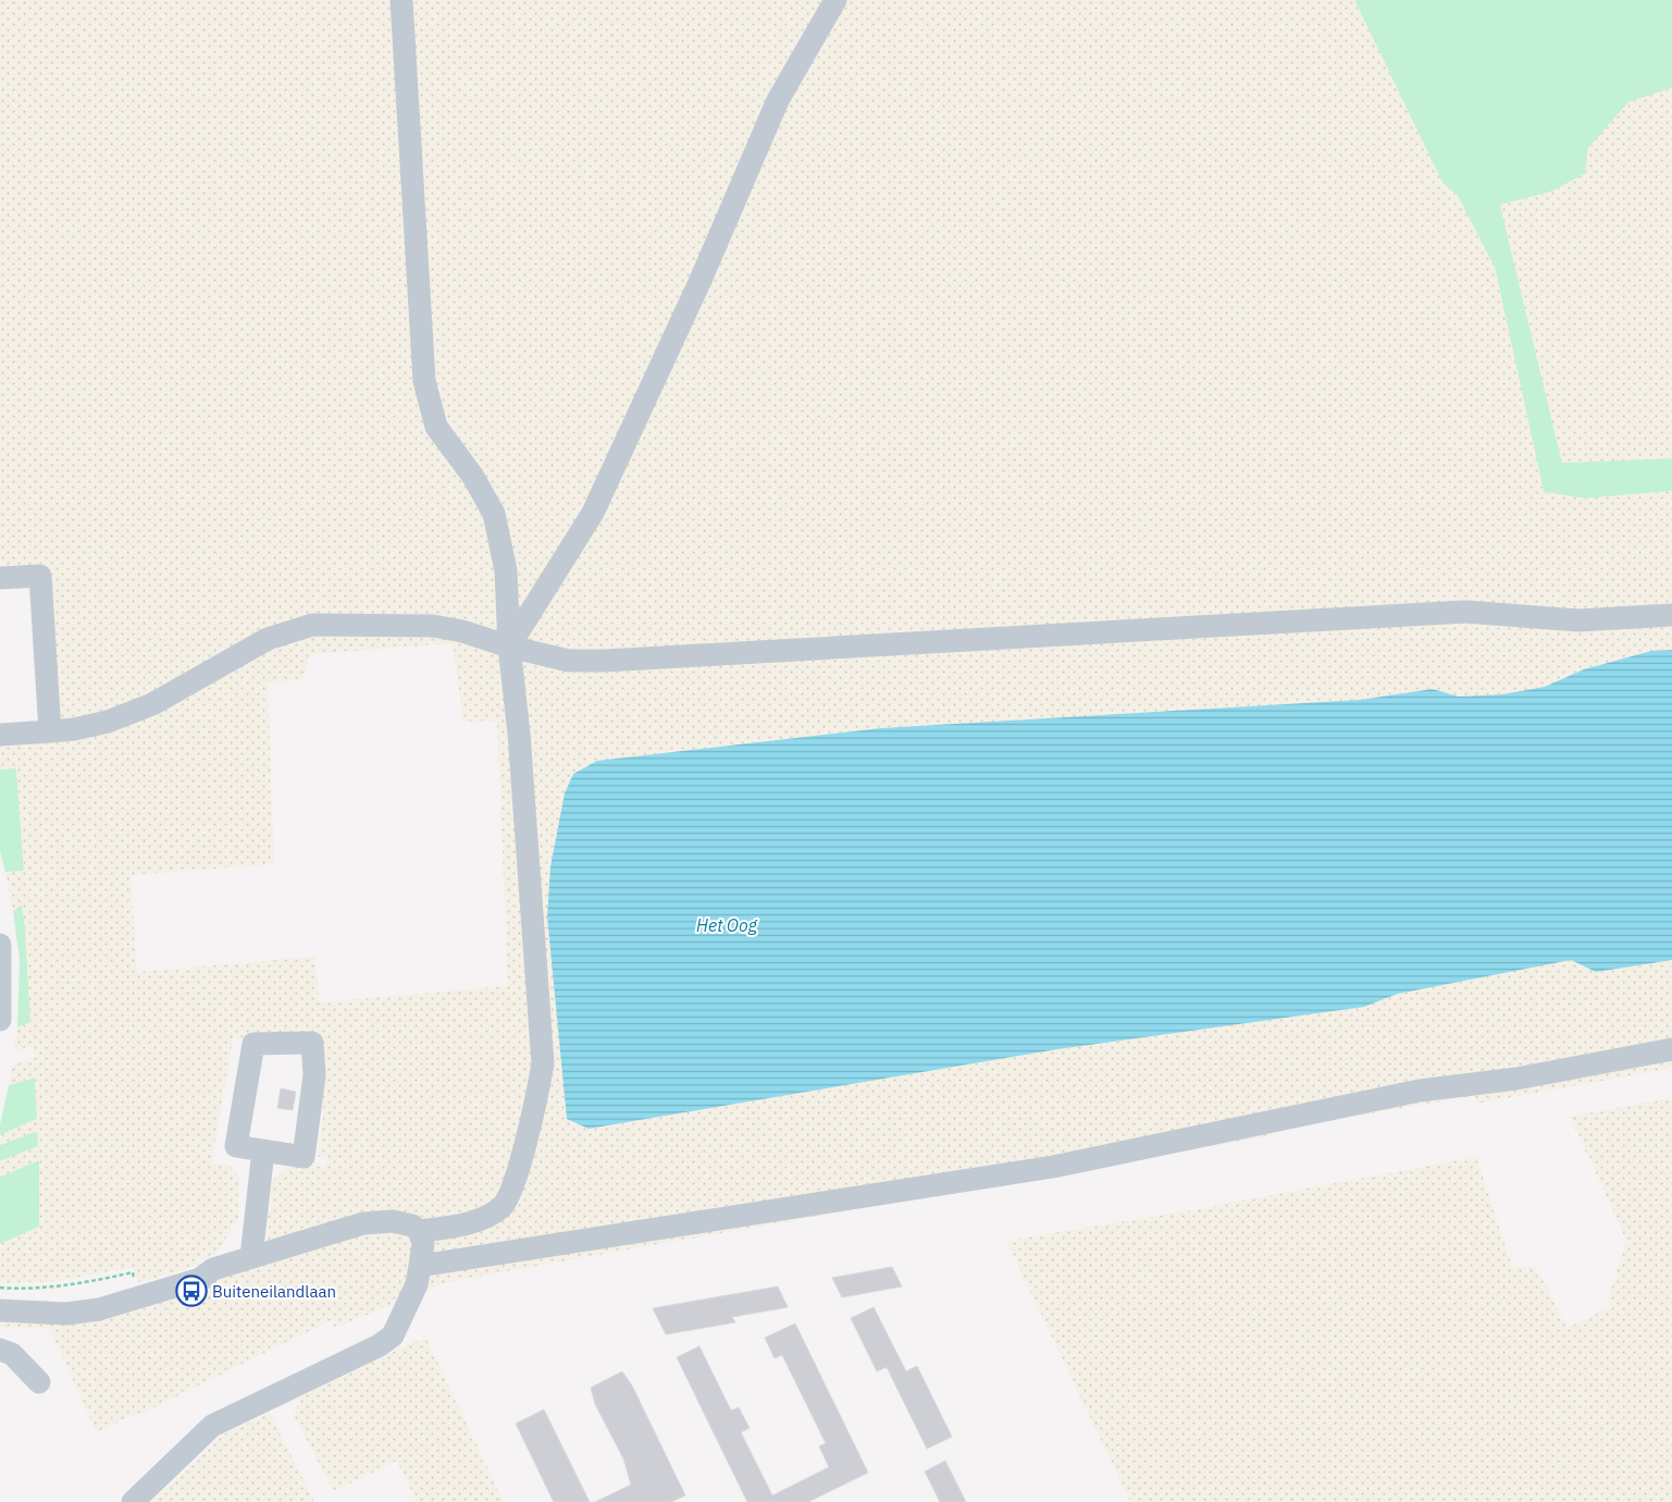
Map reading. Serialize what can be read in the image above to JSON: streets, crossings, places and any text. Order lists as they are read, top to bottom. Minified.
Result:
{"water":["Het Oog"],"places":{"bus stop":["Buiteneilandlaan"]}}
